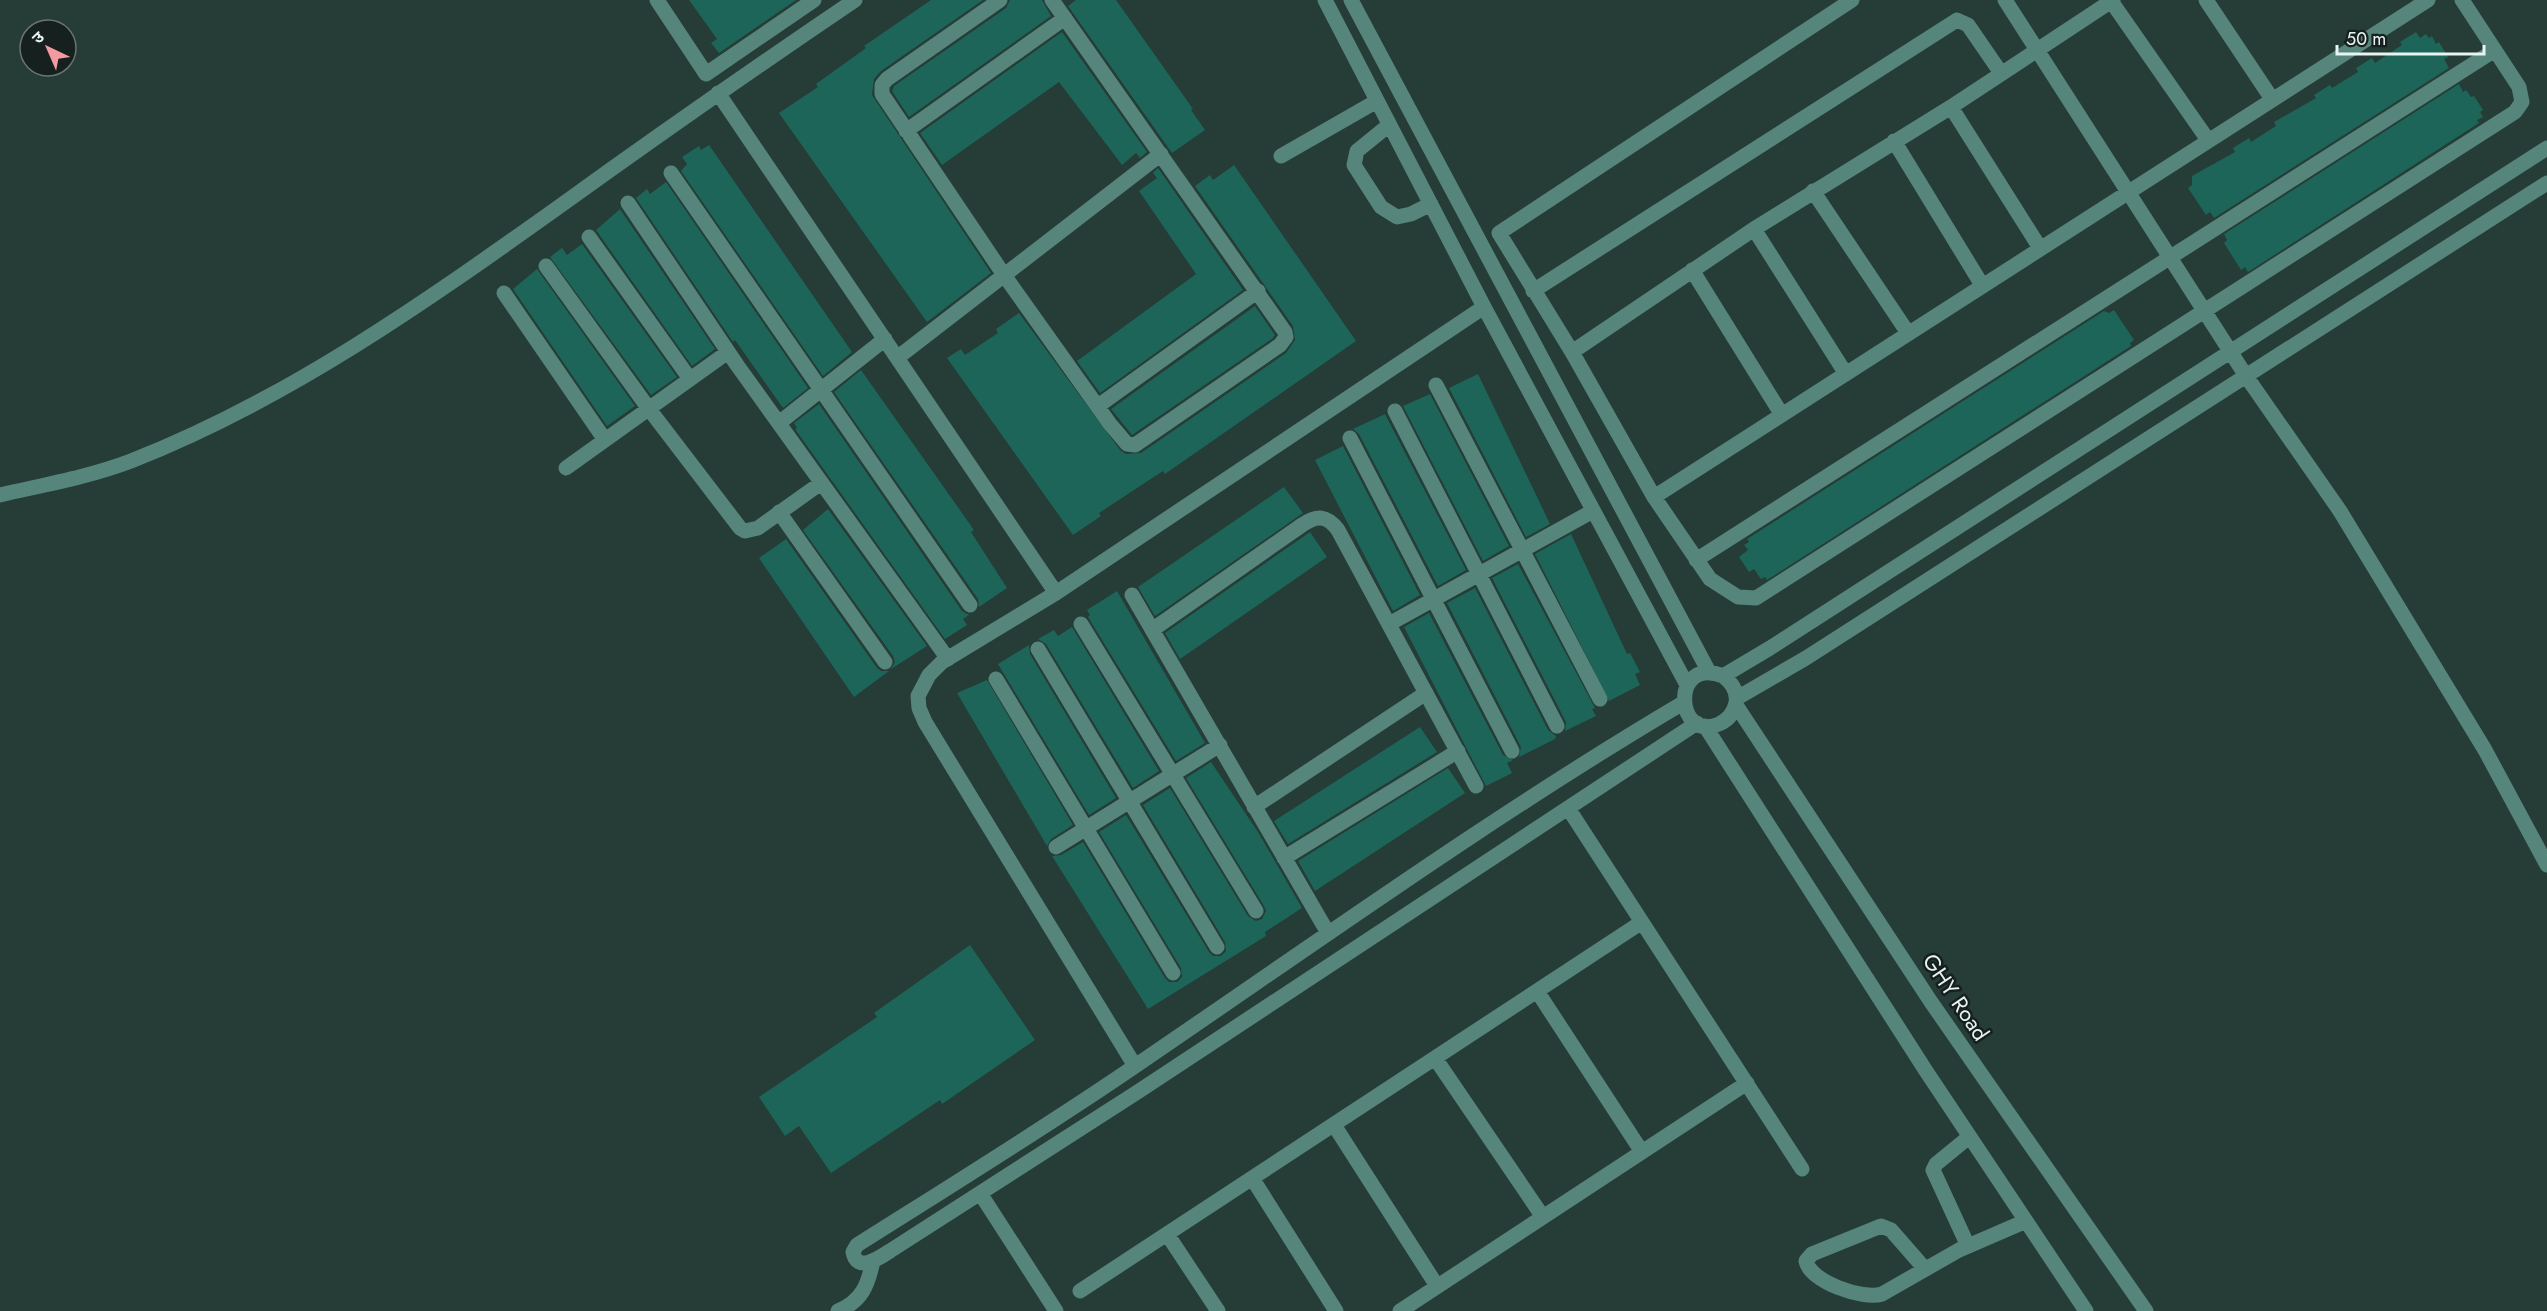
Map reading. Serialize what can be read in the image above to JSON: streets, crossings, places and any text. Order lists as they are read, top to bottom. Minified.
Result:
{"streets":{"street":["GHY Road"]},"scale_bar":"50 m","north":"top left"}
